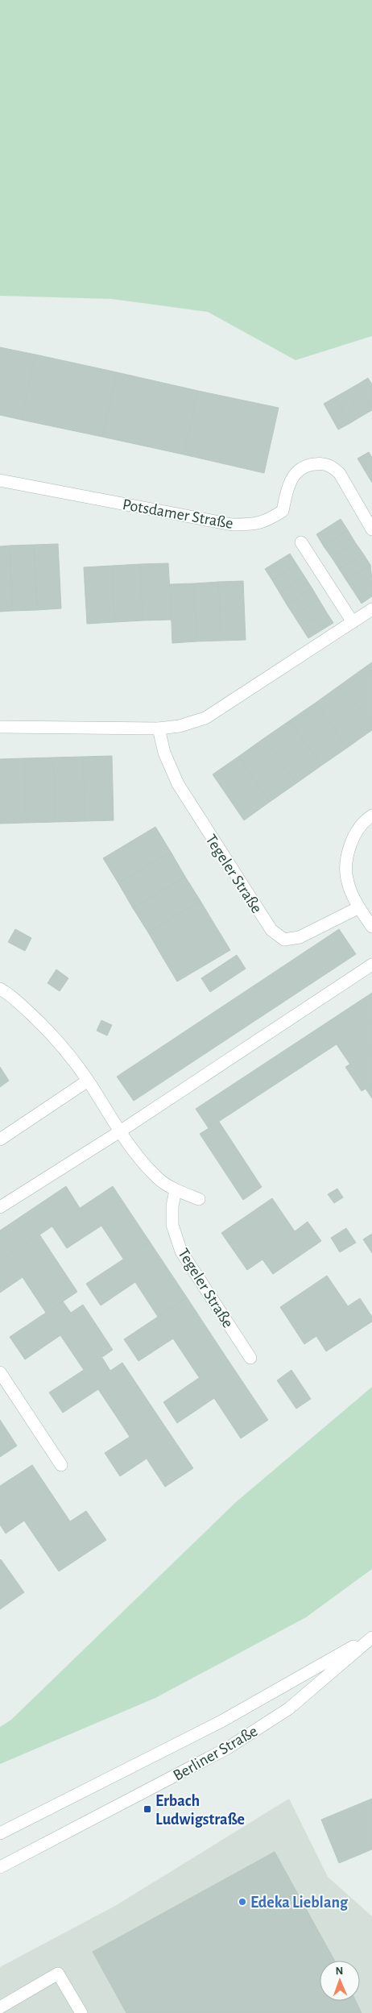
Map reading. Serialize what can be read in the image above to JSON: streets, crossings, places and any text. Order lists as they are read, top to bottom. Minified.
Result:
{"streets":{"street":["Potsdamer Straße","Tegeler Straße","Berliner Straße"]},"places":{"transit":["Erbach Ludwigstraße"],"other":["Edeka Lieblang"]},"north":"top"}
